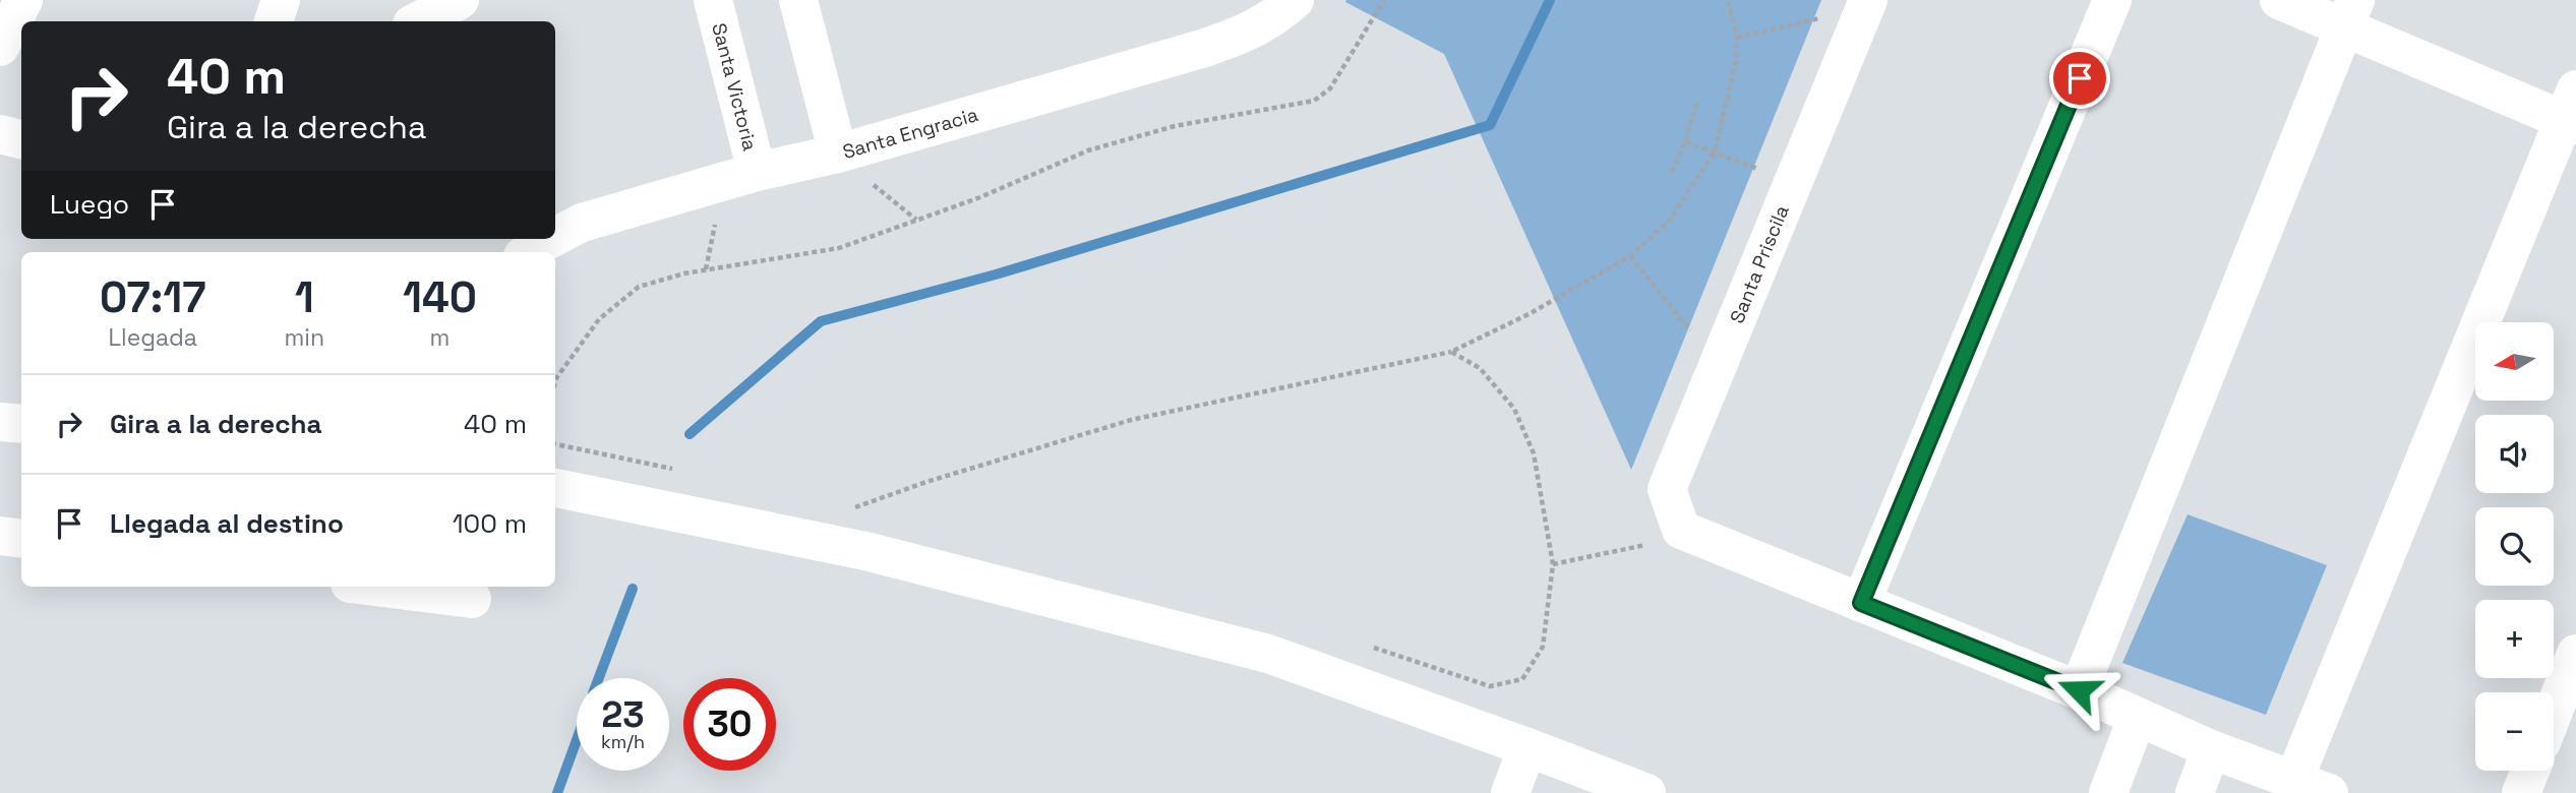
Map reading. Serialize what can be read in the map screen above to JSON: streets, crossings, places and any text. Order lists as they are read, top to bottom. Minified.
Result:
{"streets":{"street":["Santa Victoria","Santa Engracia","Santa Priscila"]},"crossings":[["Santa Victoria","Santa Engracia"]],"north":"left","page":{"turn":["40 m","Gira a la derecha"],"then":"Luego","eta":["07:17","Llegada","1","min","140","m"],"map_buttons":["+","−"],"list":[{"name":"Gira a la derecha","value":"40 m"},{"name":"Llegada al destino","value":"100 m"}],"speed":"23 km/h","limit":"30"}}
